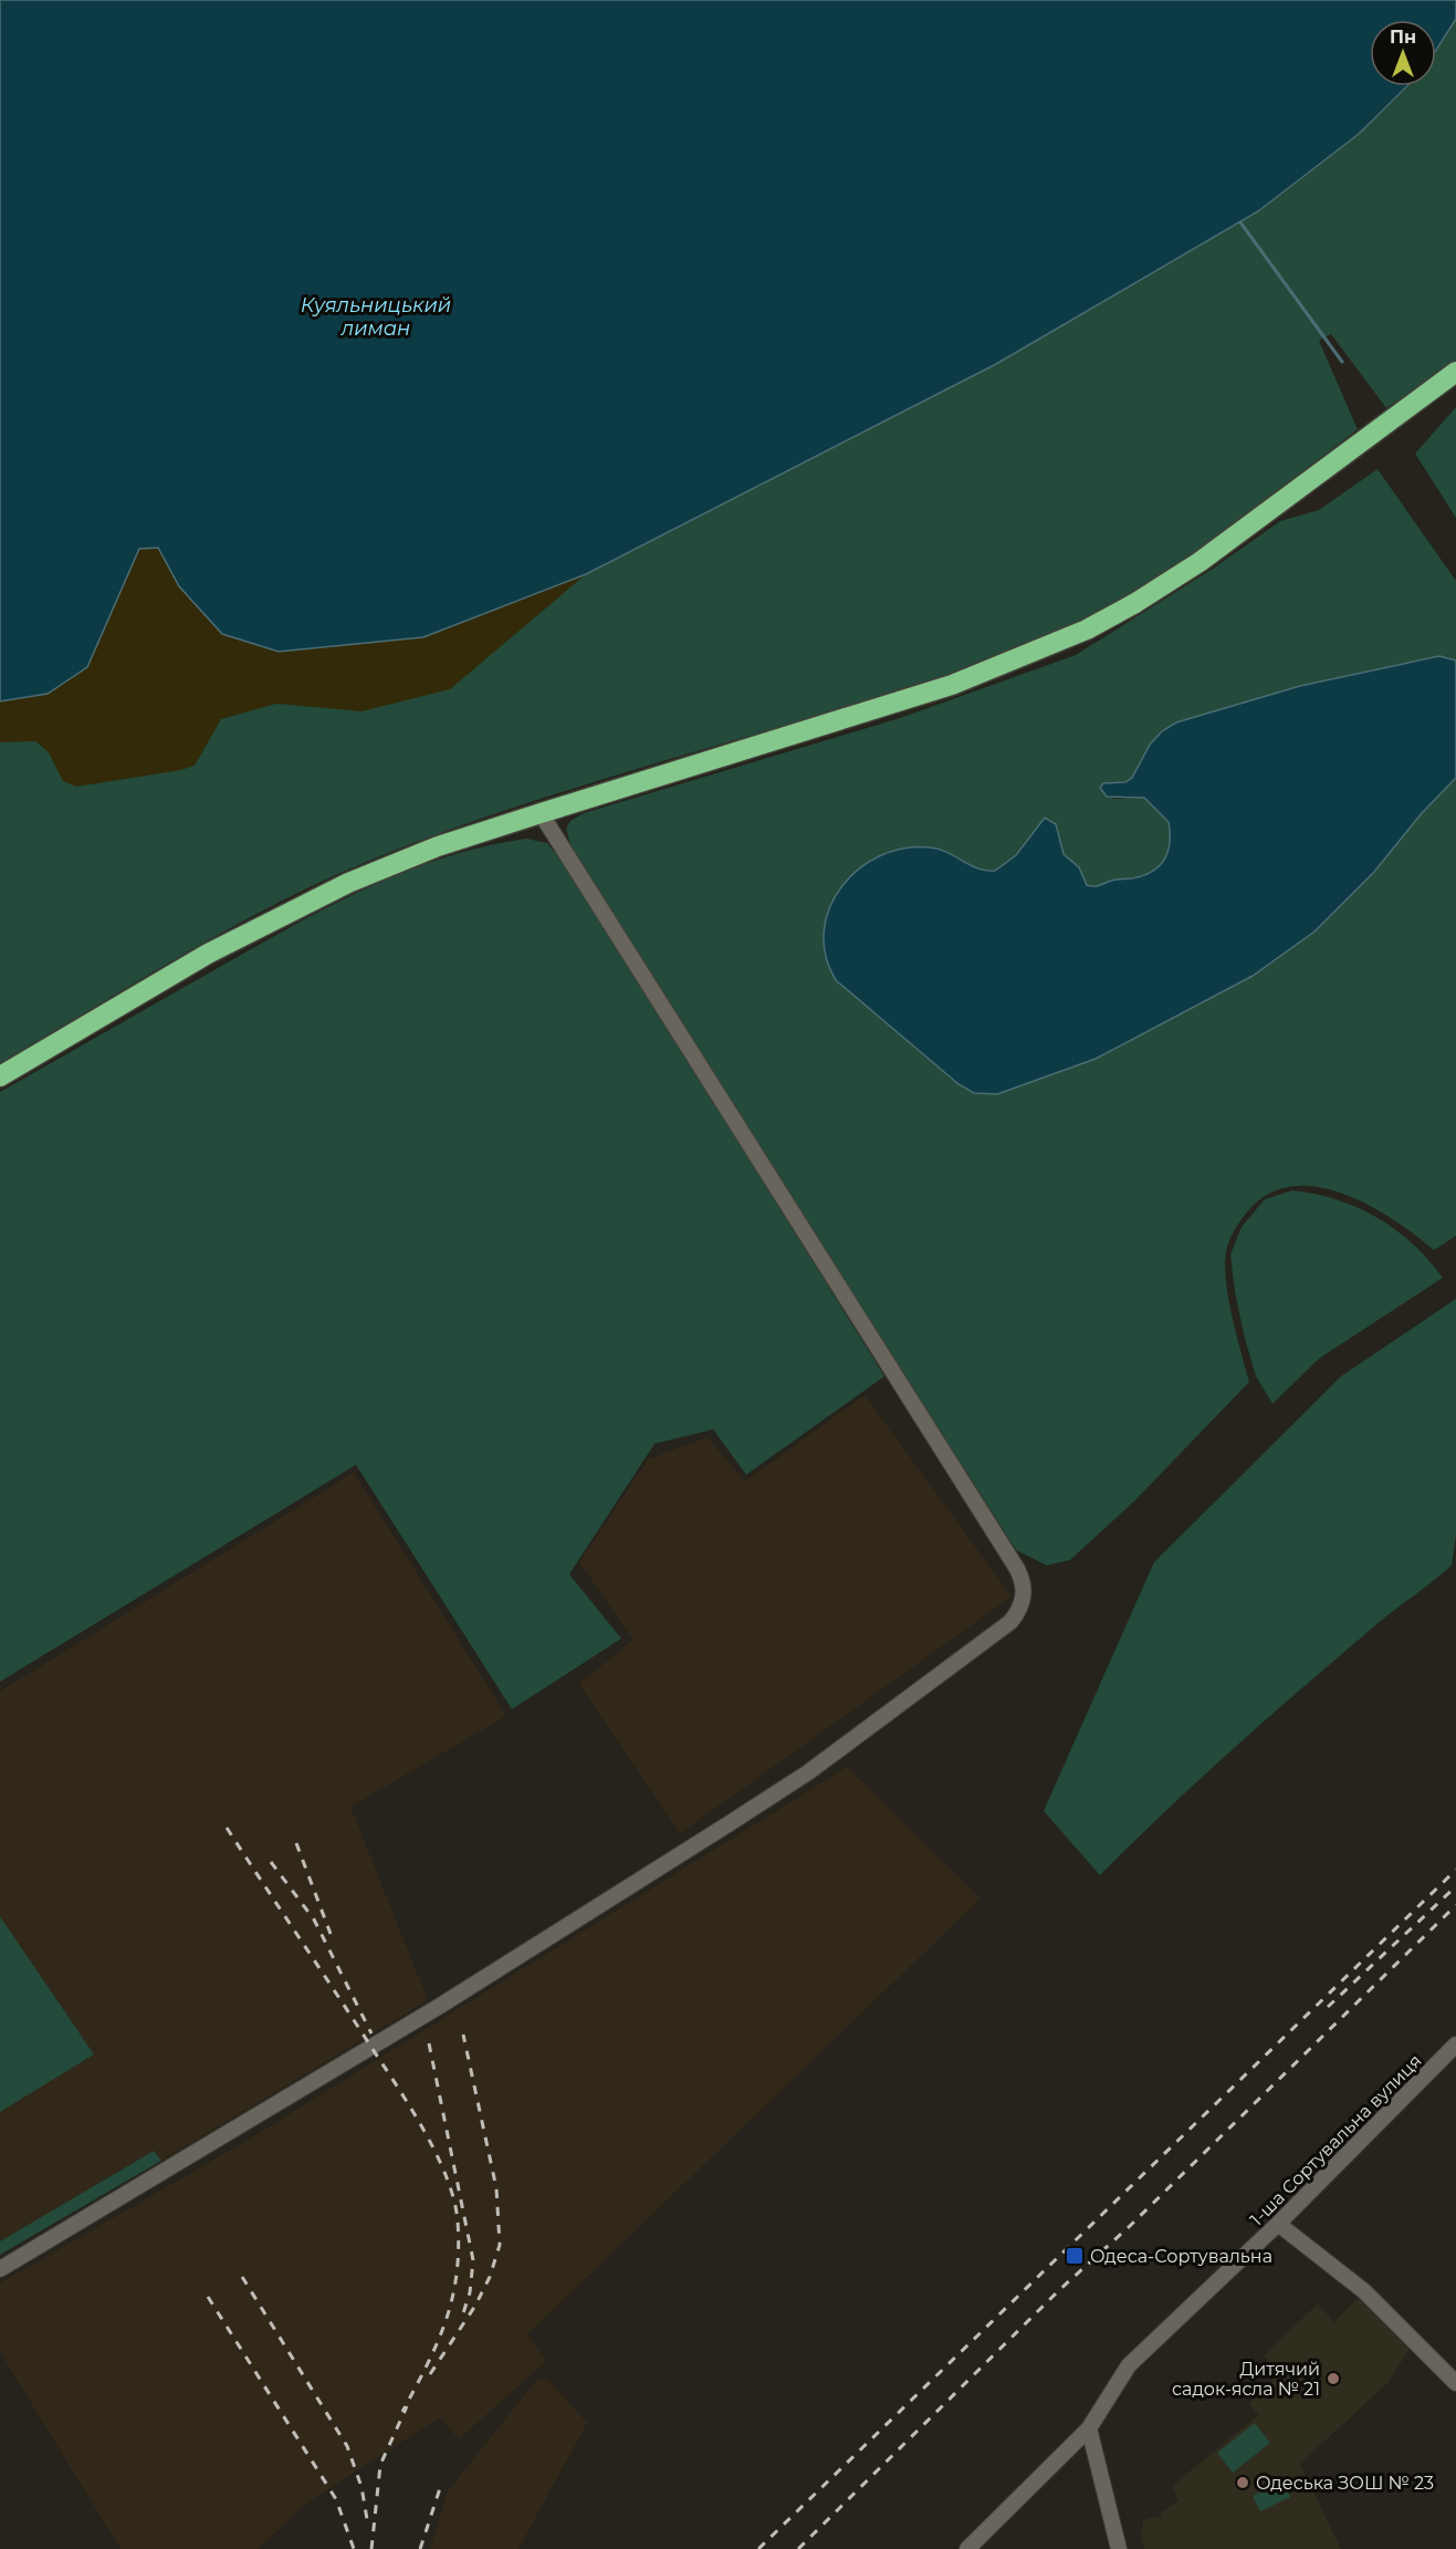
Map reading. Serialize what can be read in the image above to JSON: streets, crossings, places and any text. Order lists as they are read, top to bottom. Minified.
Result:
{"streets":{"street":["1-ша Сортувальна вулиця"]},"water":["Куяльницький лиман"],"places":{"transit":["Одеса-Сортувальна"],"other":["Дитячий садок-ясла № 21","Одеська ЗОШ № 23"]},"north":"top"}
